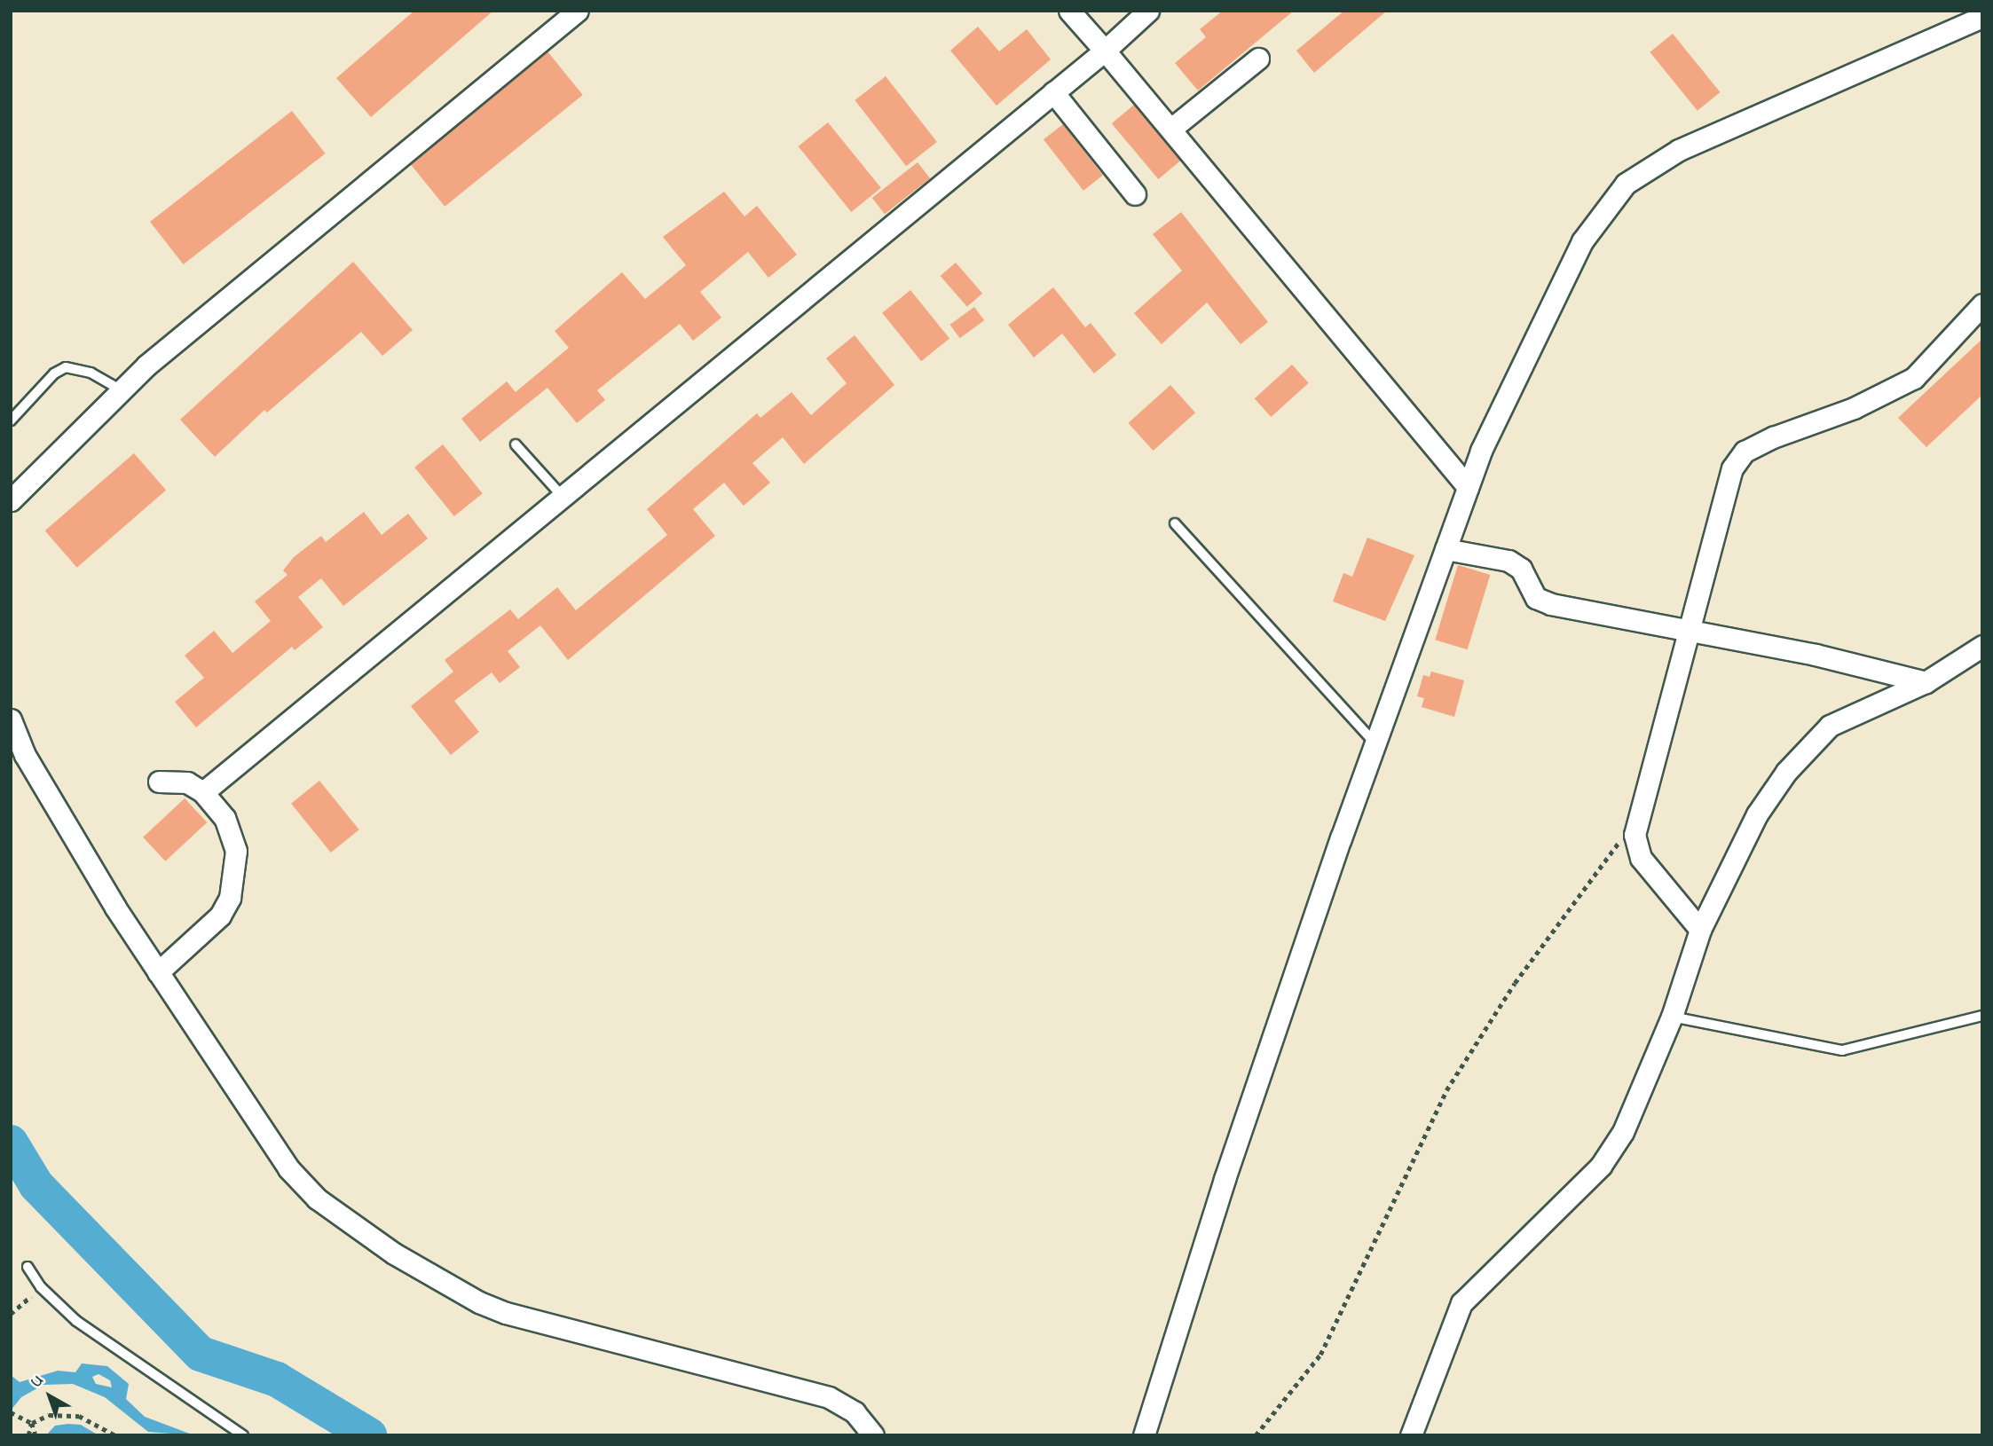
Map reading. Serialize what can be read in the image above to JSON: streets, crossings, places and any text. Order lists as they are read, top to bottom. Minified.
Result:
{"north":"top left"}
